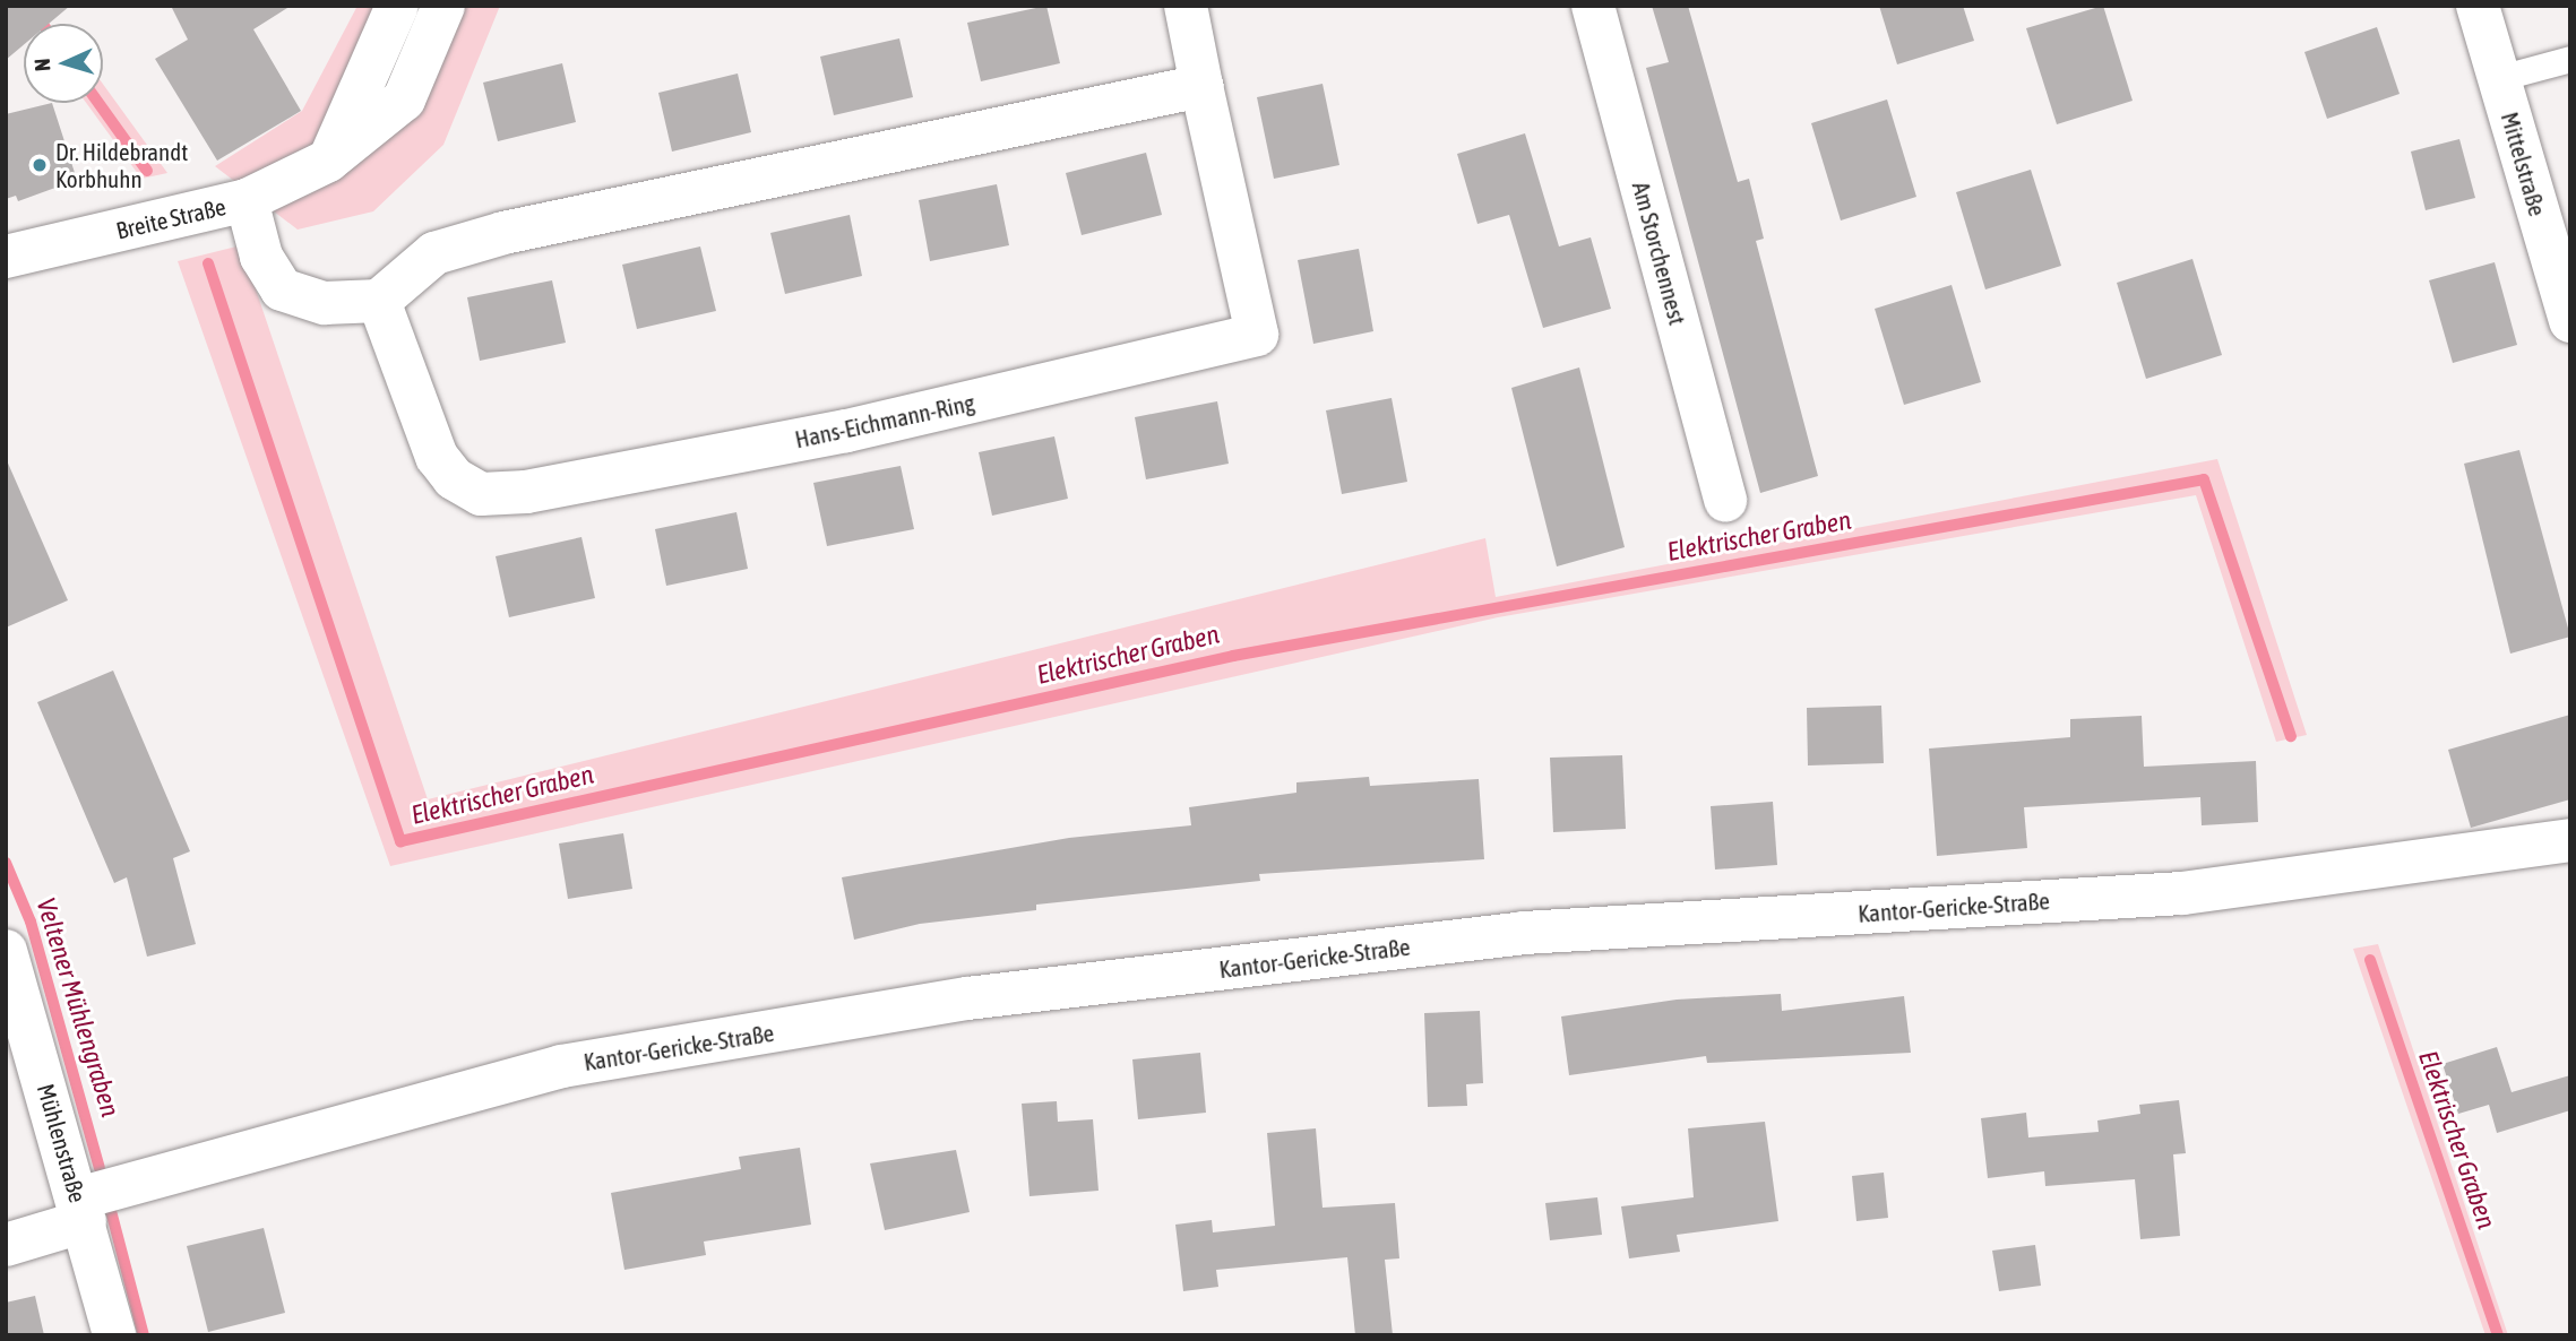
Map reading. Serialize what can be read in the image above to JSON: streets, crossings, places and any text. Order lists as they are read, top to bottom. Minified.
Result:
{"streets":{"street":["Mittelstraße","Breite Straße","Am Storchennest","Hans-Eichmann-Ring","Kantor-Gericke-Straße","Mühlenstraße"]},"crossings":[["Kantor-Gericke-Straße","Mühlenstraße"]],"water":["Elektrischer Graben","Veltener Mühlengraben"],"places":["Dr. Hildebrandt Korbhuhn"],"north":"left"}
